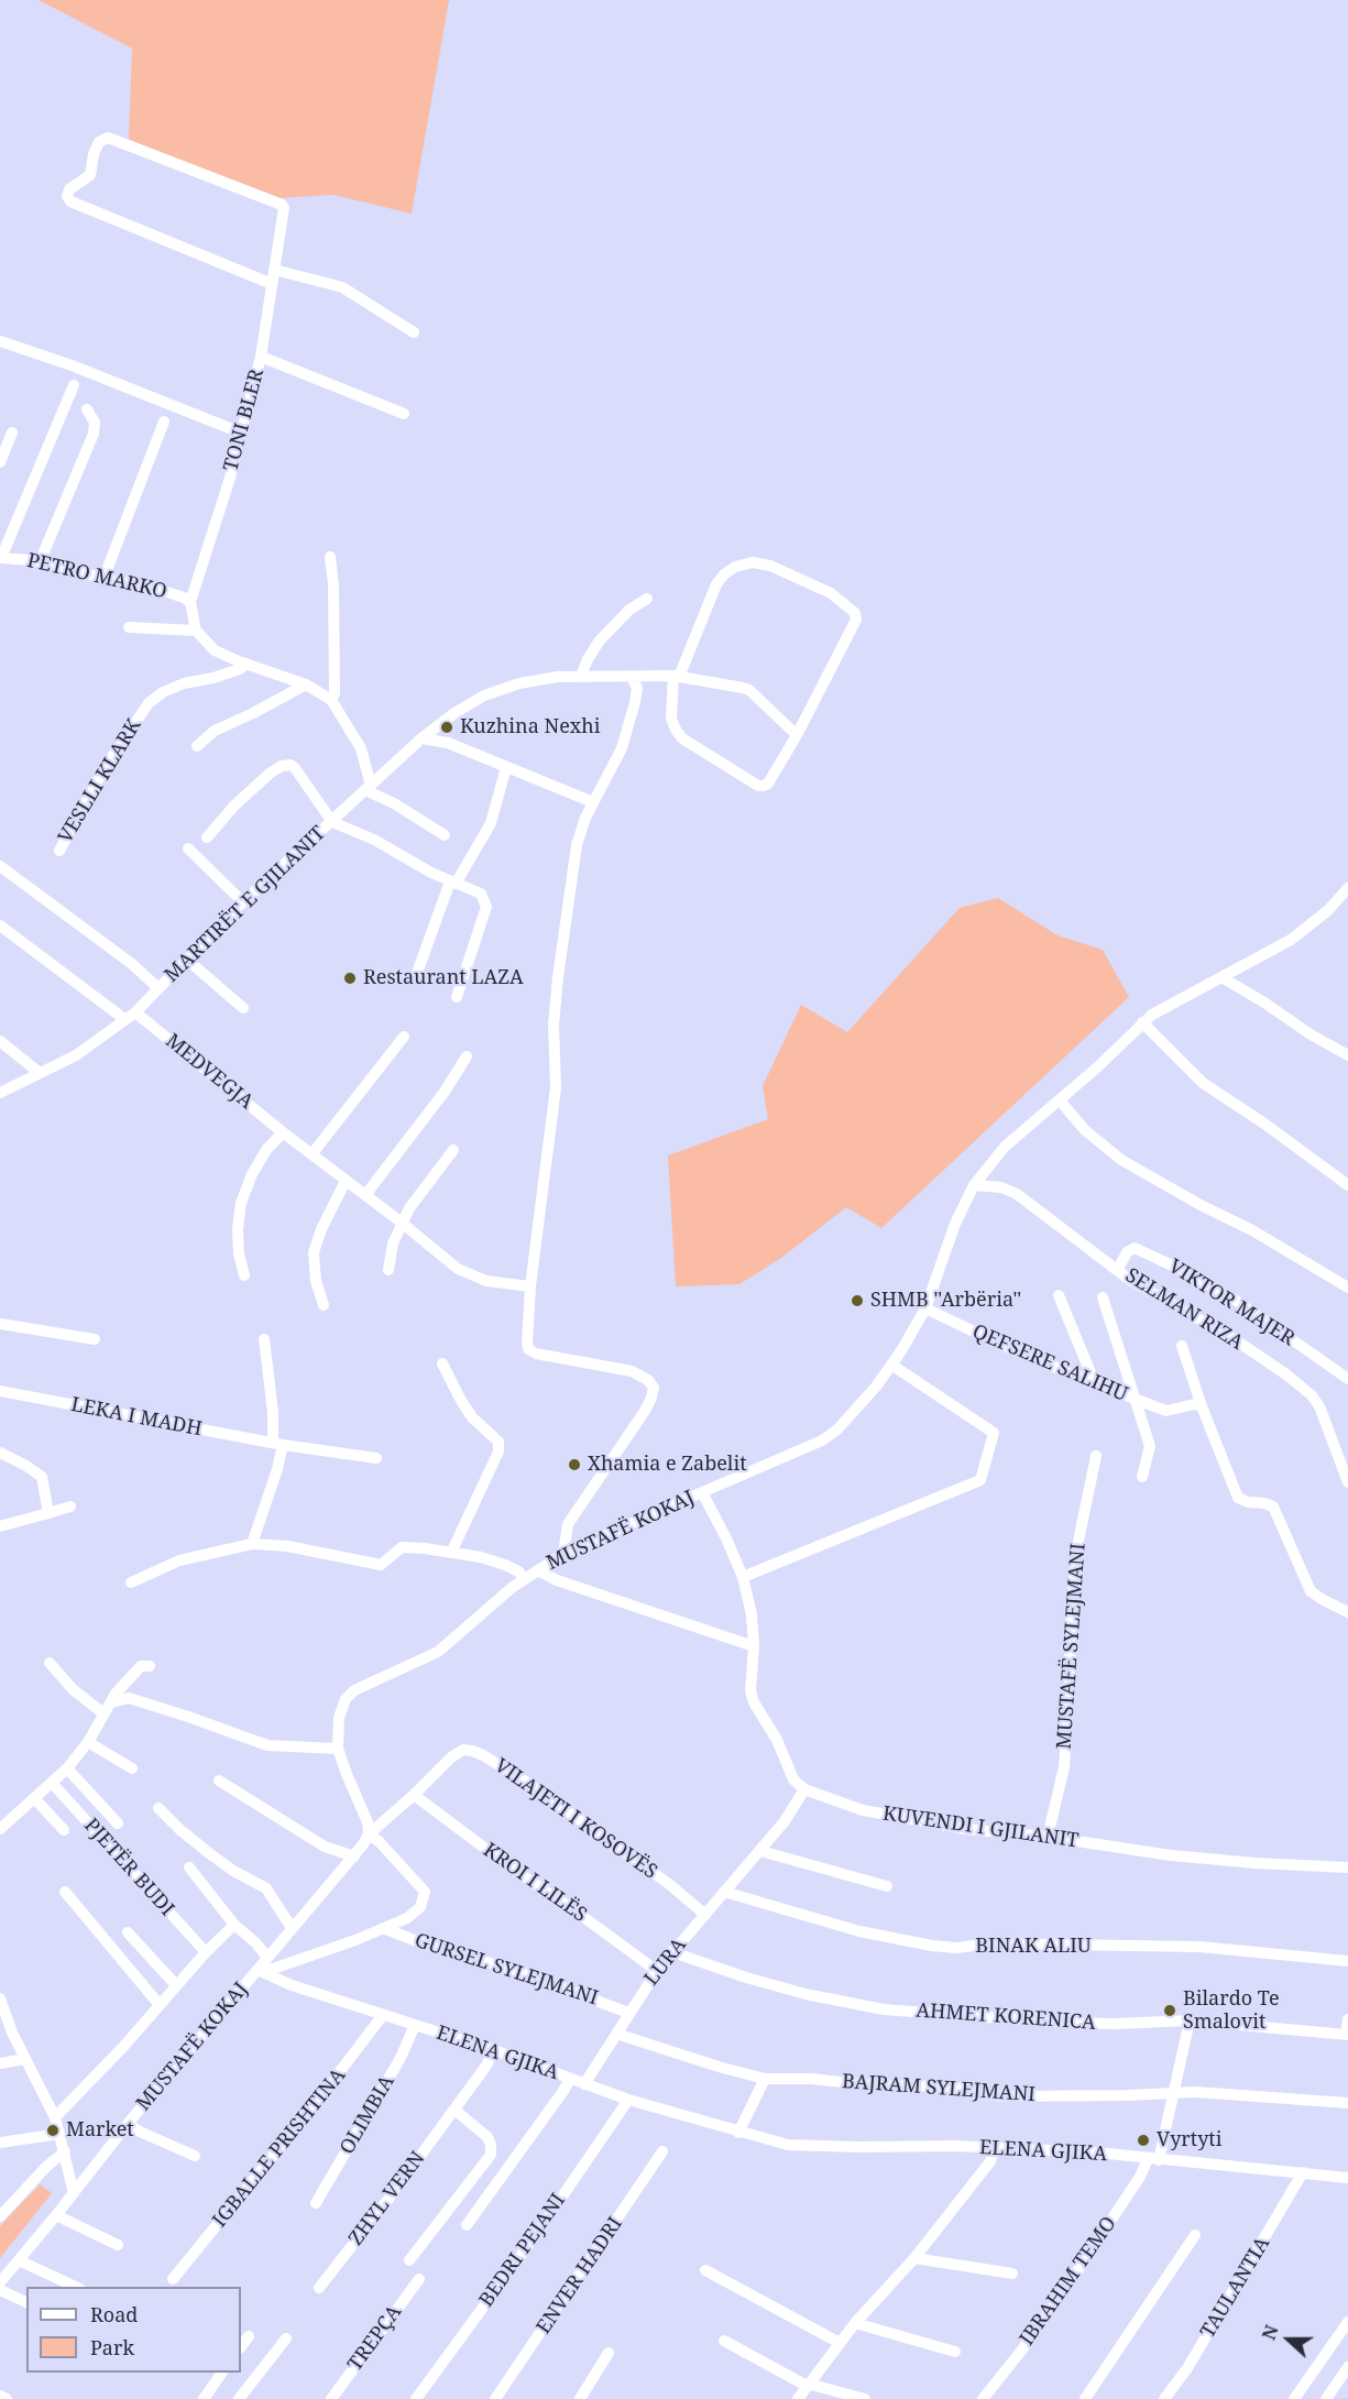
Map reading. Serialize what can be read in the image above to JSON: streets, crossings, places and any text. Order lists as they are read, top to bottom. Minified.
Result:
{"streets":{"street":["TONI BLER","PETRO MARKO","VESLLI KLARK","MARTIRËT E GJILANIT","MEDVEGJA","VIKTOR MAJER","SELMAN RIZA","QEFSERE SALIHU","LEKA I MADH","MUSTAFË KOKAJ","MUSTAFË SYLEJMANI","VILAJETI I KOSOVËS","KUVENDI I GJILANIT","PJETËR BUDI","KROI I LILËS","BINAK ALIU","LURA","GURSEL SYLEJMANI","AHMET KORENICA","ELENA GJIKA","BAJRAM SYLEJMANI","OLIMBIA","IGBALLE PRISHTINA","ZHYL VERN","BEDRI PEJANI","ENVER HADRI","IBRAHIM TEMO","TAULANTIA","TREPÇA"]},"crossings":[["TONI BLER","PETRO MARKO"],["MARTIRËT E GJILANIT","MEDVEGJA"],["VIKTOR MAJER","SELMAN RIZA"],["QEFSERE SALIHU","MUSTAFË KOKAJ"],["MUSTAFË KOKAJ","VILAJETI I KOSOVËS"],["MUSTAFË KOKAJ","KROI I LILËS"],["MUSTAFË KOKAJ","GURSEL SYLEJMANI"],["MUSTAFË KOKAJ","ELENA GJIKA"],["MUSTAFË SYLEJMANI","KUVENDI I GJILANIT"],["VILAJETI I KOSOVËS","KROI I LILËS"],["VILAJETI I KOSOVËS","LURA"],["KUVENDI I GJILANIT","LURA"],["KROI I LILËS","LURA"],["BINAK ALIU","LURA"],["LURA","GURSEL SYLEJMANI"],["LURA","AHMET KORENICA"],["LURA","ELENA GJIKA"],["LURA","BAJRAM SYLEJMANI"],["AHMET KORENICA","IBRAHIM TEMO"],["ELENA GJIKA","OLIMBIA"],["ELENA GJIKA","IGBALLE PRISHTINA"],["ELENA GJIKA","ZHYL VERN"],["ELENA GJIKA","BEDRI PEJANI"],["ELENA GJIKA","IBRAHIM TEMO"],["ELENA GJIKA","TAULANTIA"],["BAJRAM SYLEJMANI","IBRAHIM TEMO"]],"places":["Kuzhina Nexhi","Restaurant LAZA","SHMB ''Arbëria''","Xhamia e Zabelit","Bilardo Te Smalovit","Market","Vyrtyti"],"legend":["Road","Park"],"north":"left"}
